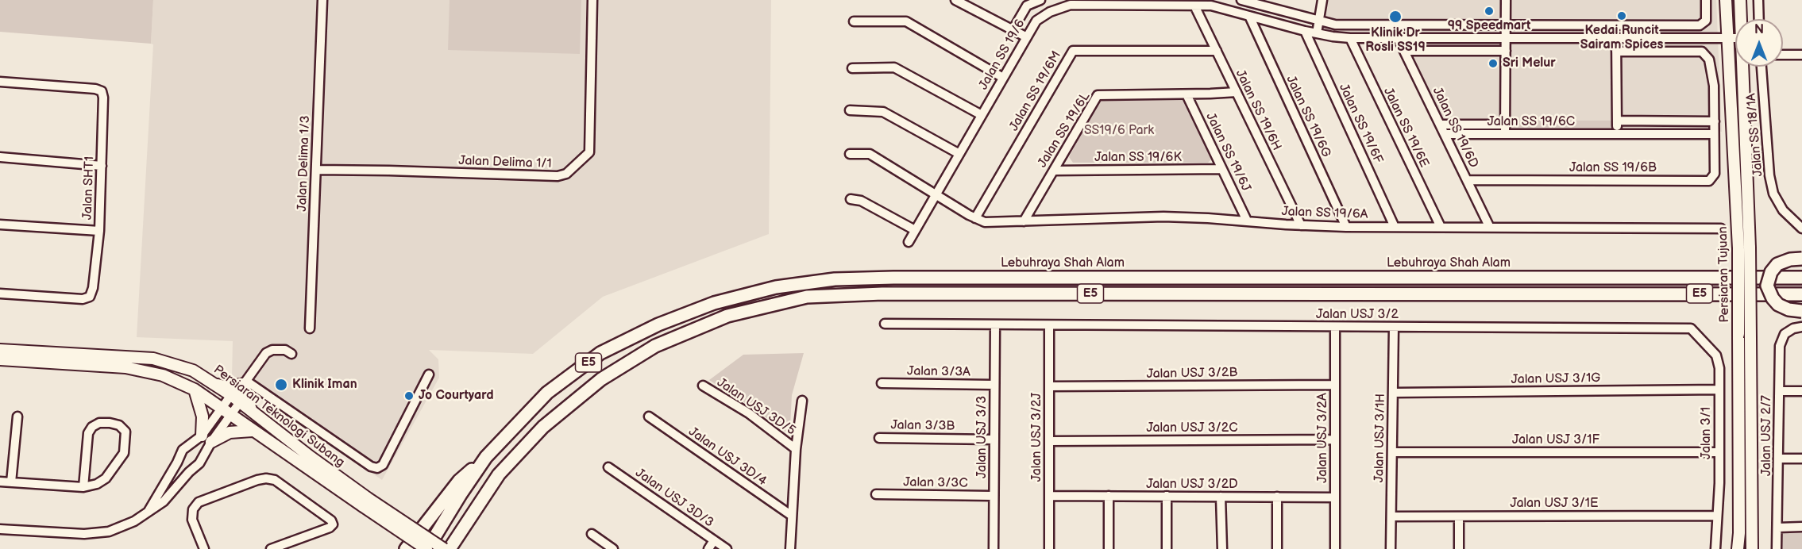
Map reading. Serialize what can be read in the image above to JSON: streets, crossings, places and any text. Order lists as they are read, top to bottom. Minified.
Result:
{"streets":{"highway":["Lebuhraya Shah Alam","E5"],"main road":["Persiaran Tujuan","Persiaran Teknologi Subang"],"street":["Jalan SS 19/6","Jalan SS 19/6M","Jalan SS 19/6H","Jalan SS 19/6G","Jalan SS 19/6C","Jalan SS 19/6F","Jalan SS 19/6E","Jalan SS 19/6D","Jalan SS 19/6L","Jalan SS 18/1A","Jalan SS 19/6J","Jalan SS 19/6K","Jalan Delima 1/1","Jalan Delima 1/3","Jalan SS 19/6B","Jalan SHT1","Jalan SS 19/6A","Jalan USJ 3/2","Jalan 3/3A","Jalan USJ 3/2B","Jalan USJ 3/1G","Jalan USJ 3D/5","Jalan 3/3B","Jalan USJ 3/2C","Jalan 3/1","Jalan USJ 2/7","Jalan USJ 3/3","Jalan USJ 3/2J","Jalan USJ 3/2A","Jalan USJ 3/1H","Jalan USJ 3/1F","Jalan USJ 3D/4","Jalan 3/3C","Jalan USJ 3/2D","Jalan USJ 3D/3","Jalan USJ 3/1E"]},"crossings":[["Jalan SS 19/6","Jalan SS 19/6H"],["Jalan SS 19/6","Jalan SS 19/6G"],["Jalan SS 19/6","Jalan SS 19/6F"],["Jalan SS 19/6","Jalan SS 19/6E"],["Jalan SS 19/6","Jalan SS 19/6D"],["Jalan SS 19/6","Jalan SS 19/6A"],["Jalan SS 19/6","Persiaran Tujuan"],["Jalan SS 19/6M","Jalan SS 19/6H"],["Jalan SS 19/6M","Jalan SS 19/6A"],["Jalan SS 19/6H","Jalan SS 19/6L"],["Jalan SS 19/6H","Jalan SS 19/6A"],["Jalan SS 19/6G","Jalan SS 19/6A"],["Jalan SS 19/6C","Jalan SS 19/6D"],["Jalan SS 19/6C","Jalan SS 19/6B"],["Jalan SS 19/6F","Jalan SS 19/6A"],["Jalan SS 19/6E","Jalan SS 19/6A"],["Jalan SS 19/6D","Jalan SS 19/6B"],["Jalan SS 19/6D","Jalan SS 19/6A"],["Jalan SS 19/6L","Jalan SS 19/6J"],["Jalan SS 19/6L","Jalan SS 19/6K"],["Jalan SS 19/6L","Jalan SS 19/6A"],["Jalan SS 19/6J","Jalan SS 19/6K"],["Jalan SS 19/6J","Jalan SS 19/6A"],["Jalan Delima 1/1","Jalan Delima 1/3"],["Jalan USJ 3/2","Jalan 3/1"],["Jalan USJ 3/2","Jalan USJ 3/3"],["Jalan USJ 3/2","Jalan USJ 3/2J"],["Jalan USJ 3/2","Jalan USJ 3/2A"],["Jalan USJ 3/2","Jalan USJ 3/1H"],["Jalan 3/3A","Jalan USJ 3/3"],["Jalan USJ 3/2B","Jalan USJ 3/2J"],["Jalan USJ 3/2B","Jalan USJ 3/2A"],["Jalan USJ 3/1G","Jalan 3/1"],["Jalan USJ 3/1G","Jalan USJ 3/1H"],["Jalan 3/3B","Jalan USJ 3/3"],["Jalan USJ 3/2C","Jalan USJ 3/2J"],["Jalan USJ 3/2C","Jalan USJ 3/2A"],["Jalan 3/1","Jalan USJ 3/1F"],["Jalan 3/1","Jalan USJ 3/1E"],["Jalan USJ 3/3","Jalan 3/3C"],["Jalan USJ 3/2J","Jalan USJ 3/2D"],["Jalan USJ 3/2A","Jalan USJ 3/2D"],["Jalan USJ 3/1H","Jalan USJ 3/1F"],["Jalan USJ 3/1H","Jalan USJ 3/1E"]],"parks":["SS19/6 Park"],"places":["99 Speedmart","Kedai Runcit Sairam Spices","Klinik Dr Rosli SS19","Sri Melur","Klinik Iman","Jo Courtyard"],"north":"top"}
